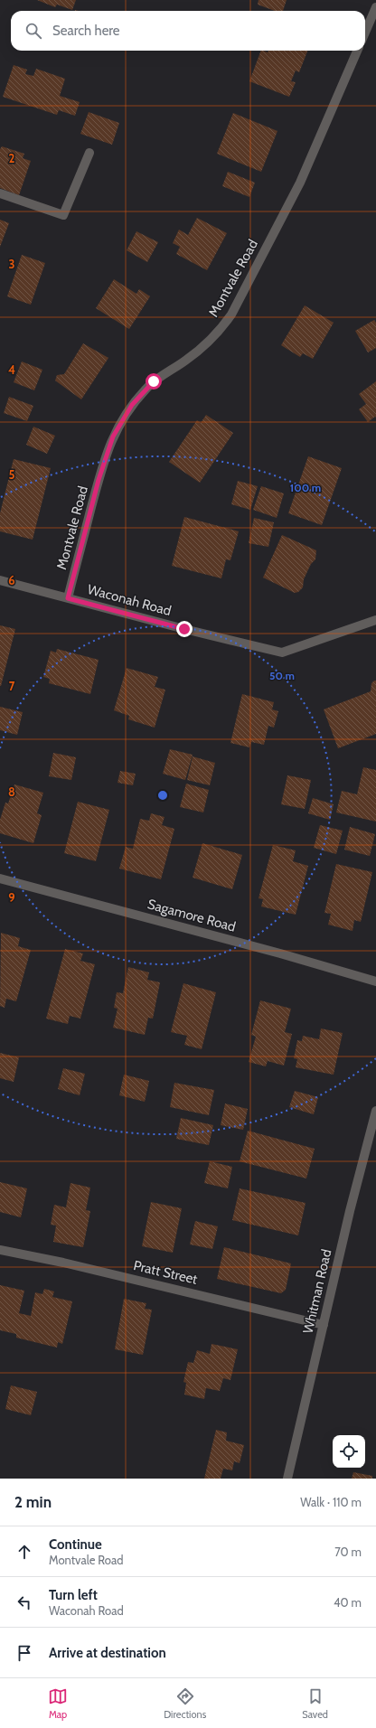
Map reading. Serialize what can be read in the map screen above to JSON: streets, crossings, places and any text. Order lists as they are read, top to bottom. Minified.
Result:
{"streets":{"street":["Montvale Road","Waconah Road","Sagamore Road","Pratt Street","Whitman Road"]},"crossings":[["Montvale Road","Waconah Road"],["Pratt Street","Whitman Road"]],"page":{"search":"Search here","heading":["2 min","Walk · 110 m"],"list":[["Continue","Montvale Road","70 m"],["Turn left","Waconah Road","40 m"],"Arrive at destination"],"nav":["Map","Directions","Saved"]},"grid":{"rows":["2","3","4","5","6","7","8","9"]},"rings":["100 m","50 m"]}
